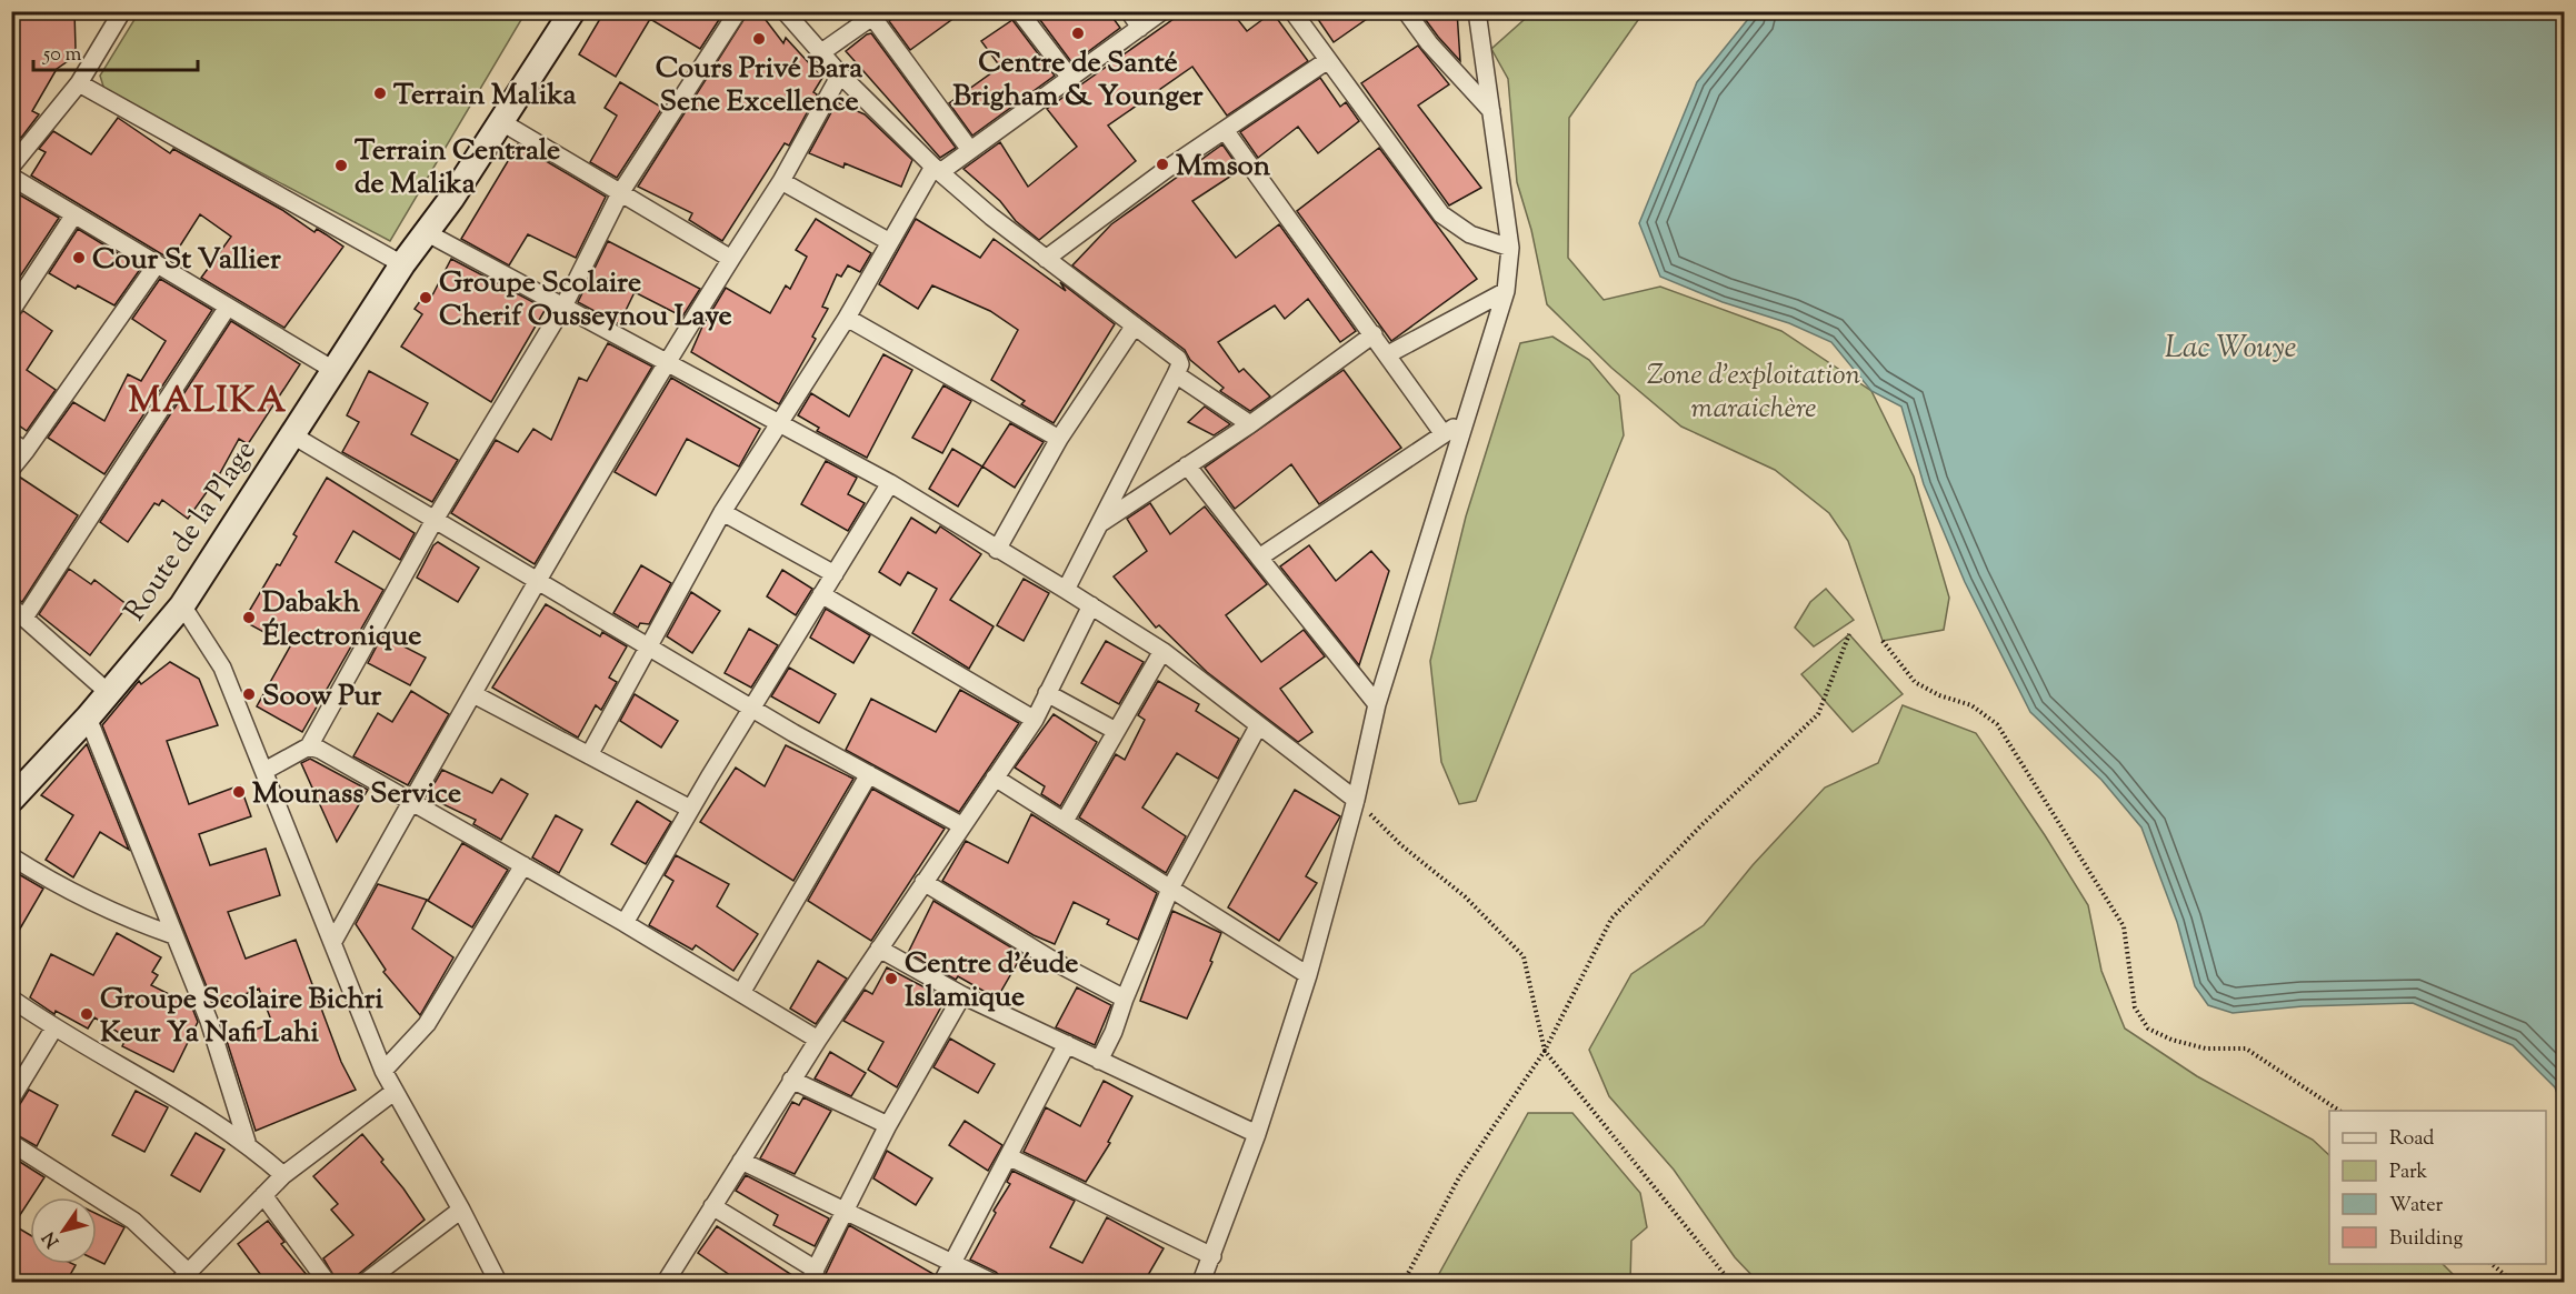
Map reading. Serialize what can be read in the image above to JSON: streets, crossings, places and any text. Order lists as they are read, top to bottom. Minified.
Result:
{"streets":{"main road":["Route de la Plage"]},"districts":["MALIKA"],"water":["Lac Wouye"],"parks":["Zone d'exploitation maraichère"],"places":["Centre de Santé Brigham & Younger","Cours Privé Bara Sene Excellence","Terrain Malika","Mmson","Terrain Centrale de Malika","Cour St Vallier","Groupe Scolaire Cherif Ousseynou Laye","Dabakh Électronique","Soow Pur","Mounass Service","Centre d'éude Islamique","Groupe Scolaire Bichri Keur Ya Nafi Lahi"],"legend":["Road","Park","Water","Building"],"scale_bar":"50 m","north":"bottom left"}
